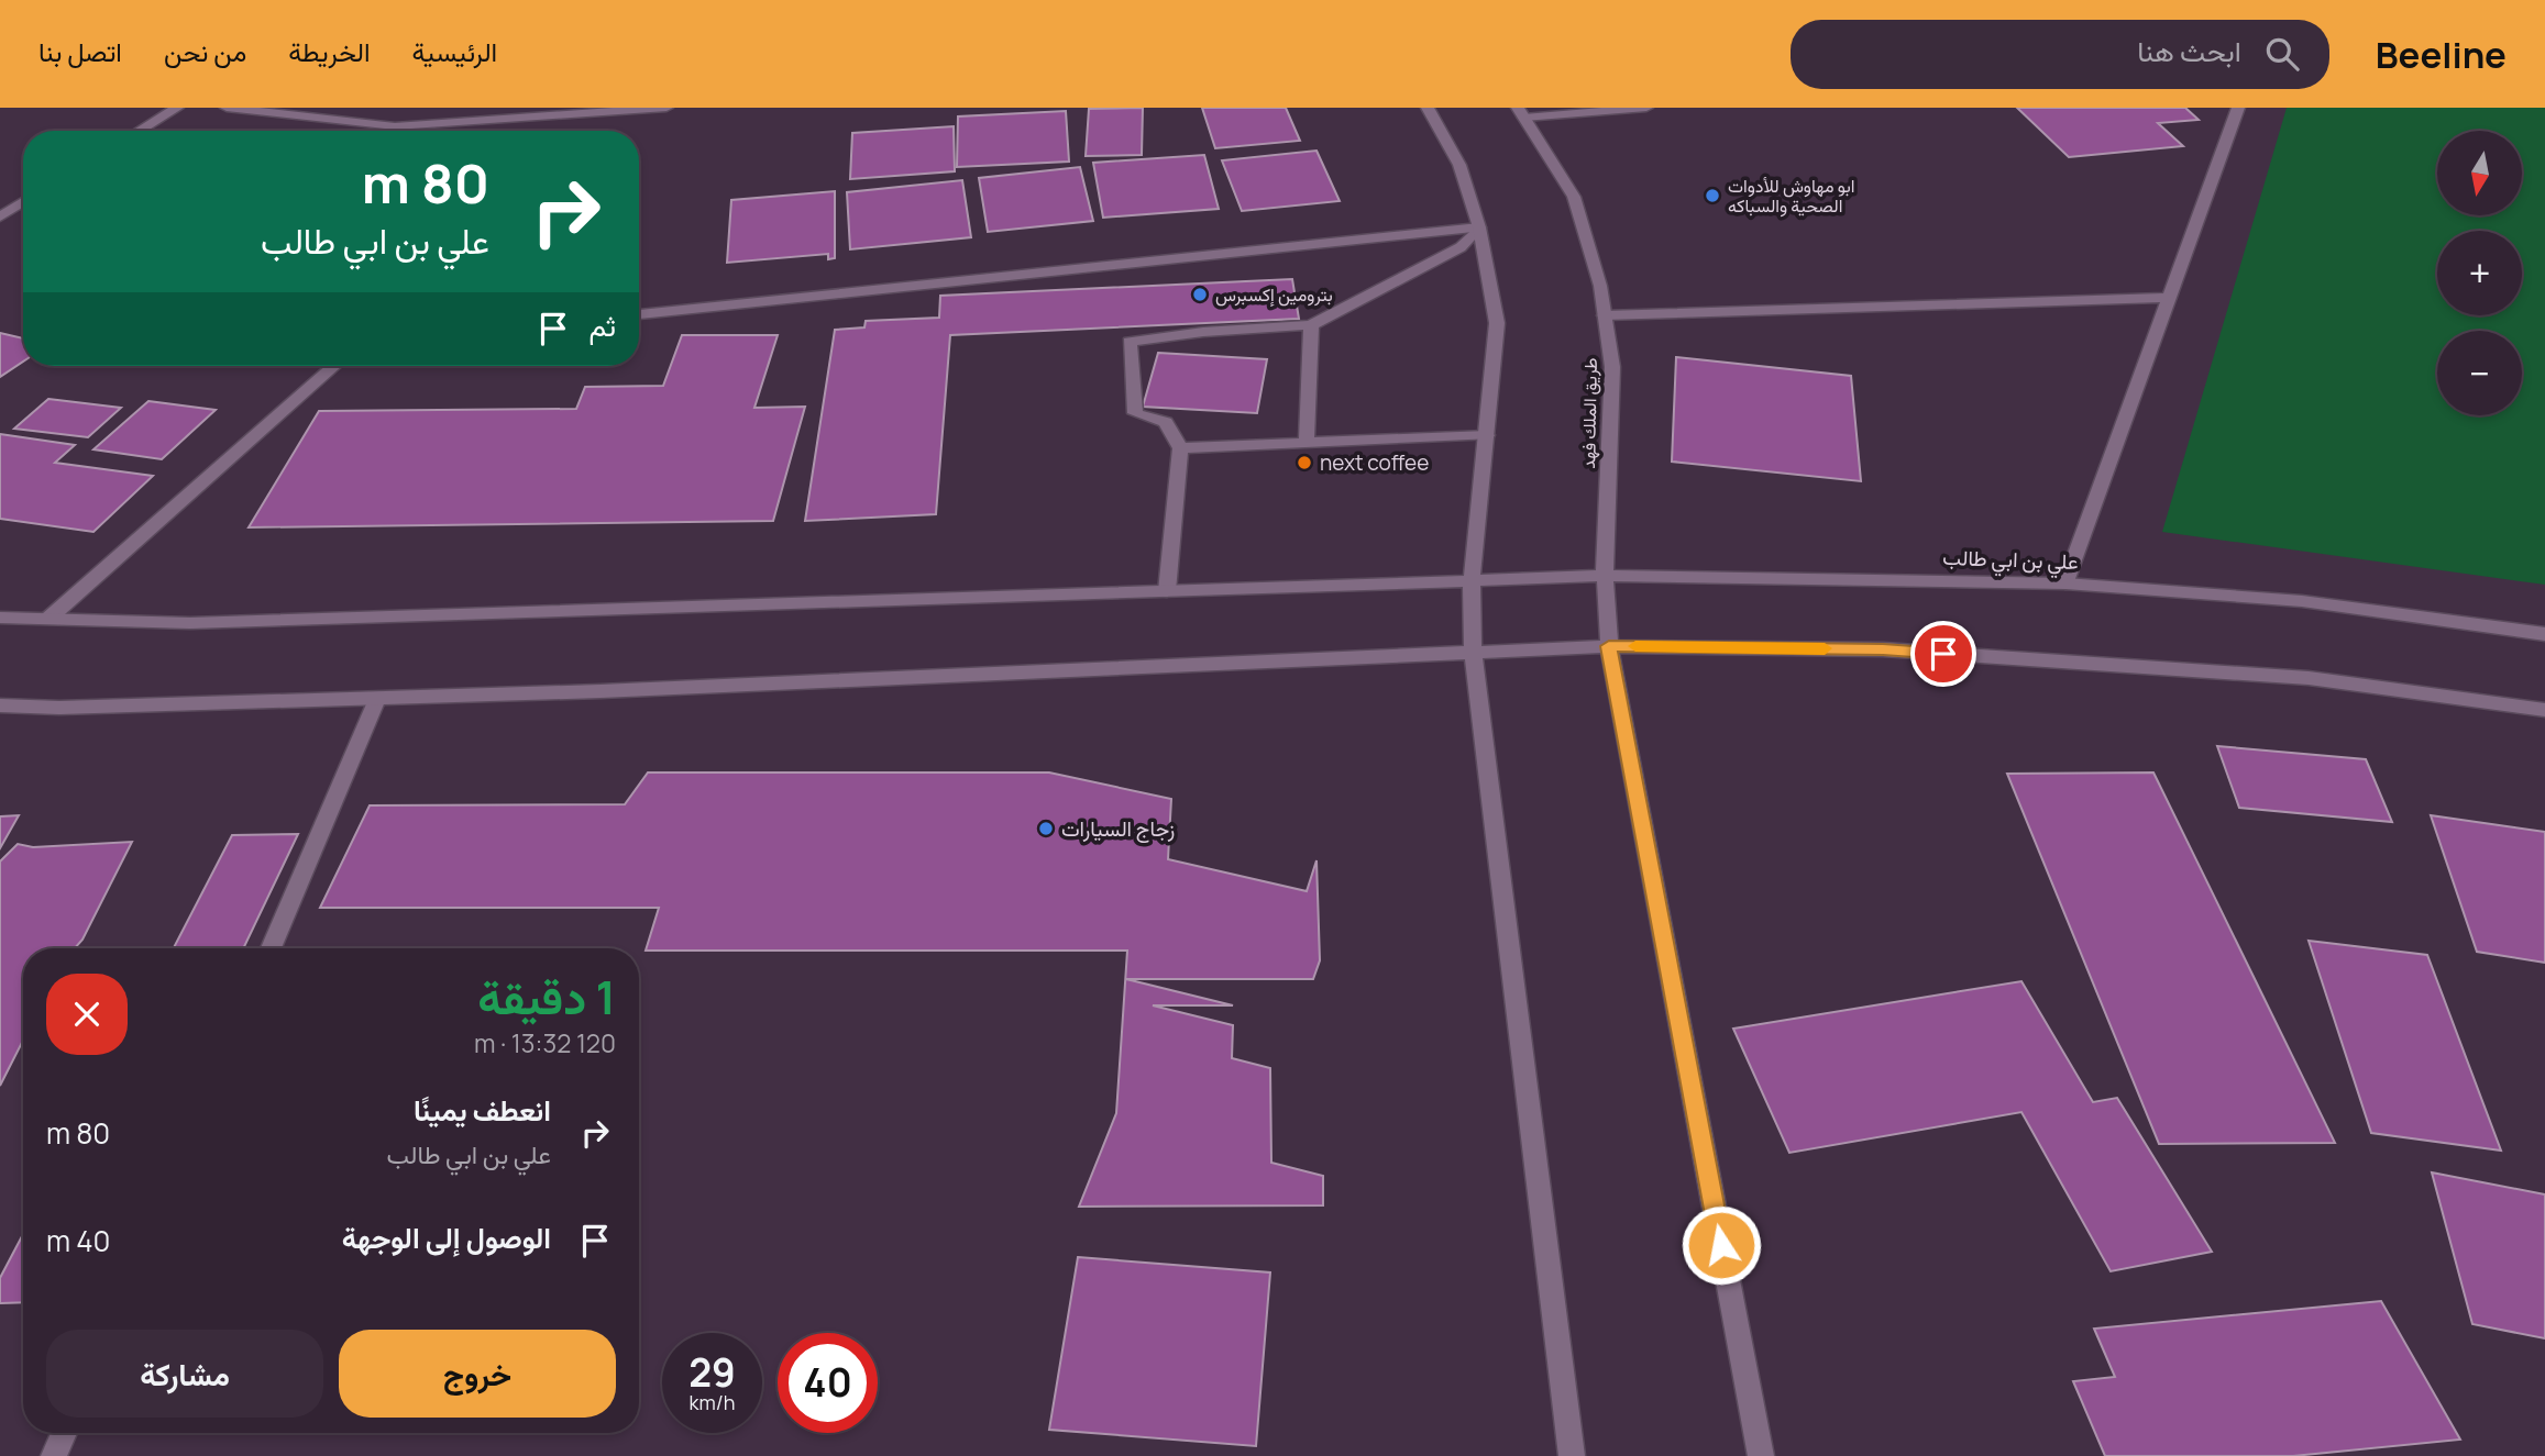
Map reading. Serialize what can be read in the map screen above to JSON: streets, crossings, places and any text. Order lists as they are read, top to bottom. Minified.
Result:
{"streets":{"main road":["طريق الملك فهد","علي بن ابي طالب"]},"crossings":[["طريق الملك فهد","علي بن ابي طالب"]],"places":["ابو مهاوش للأدوات الصحية والسباكه","بترومين إكسبرس","next coffee","زجاج السيارات"],"north":"bottom","page":{"header":"Beeline","search":"ابحث هنا","nav":["الرئيسية","الخريطة","من نحن","اتصل بنا"],"map_buttons":["+","−"],"turn":["80 m","علي بن ابي طالب"],"then":"ثم","heading":["1 دقيقة","120 m · 13:32"],"list":[{"name":"انعطف يمينًا","note":"علي بن ابي طالب","value":"80 m"},{"name":"الوصول إلى الوجهة","value":"40 m"}],"buttons":["خروج","مشاركة"],"speed":"29 km/h","limit":"40"}}
